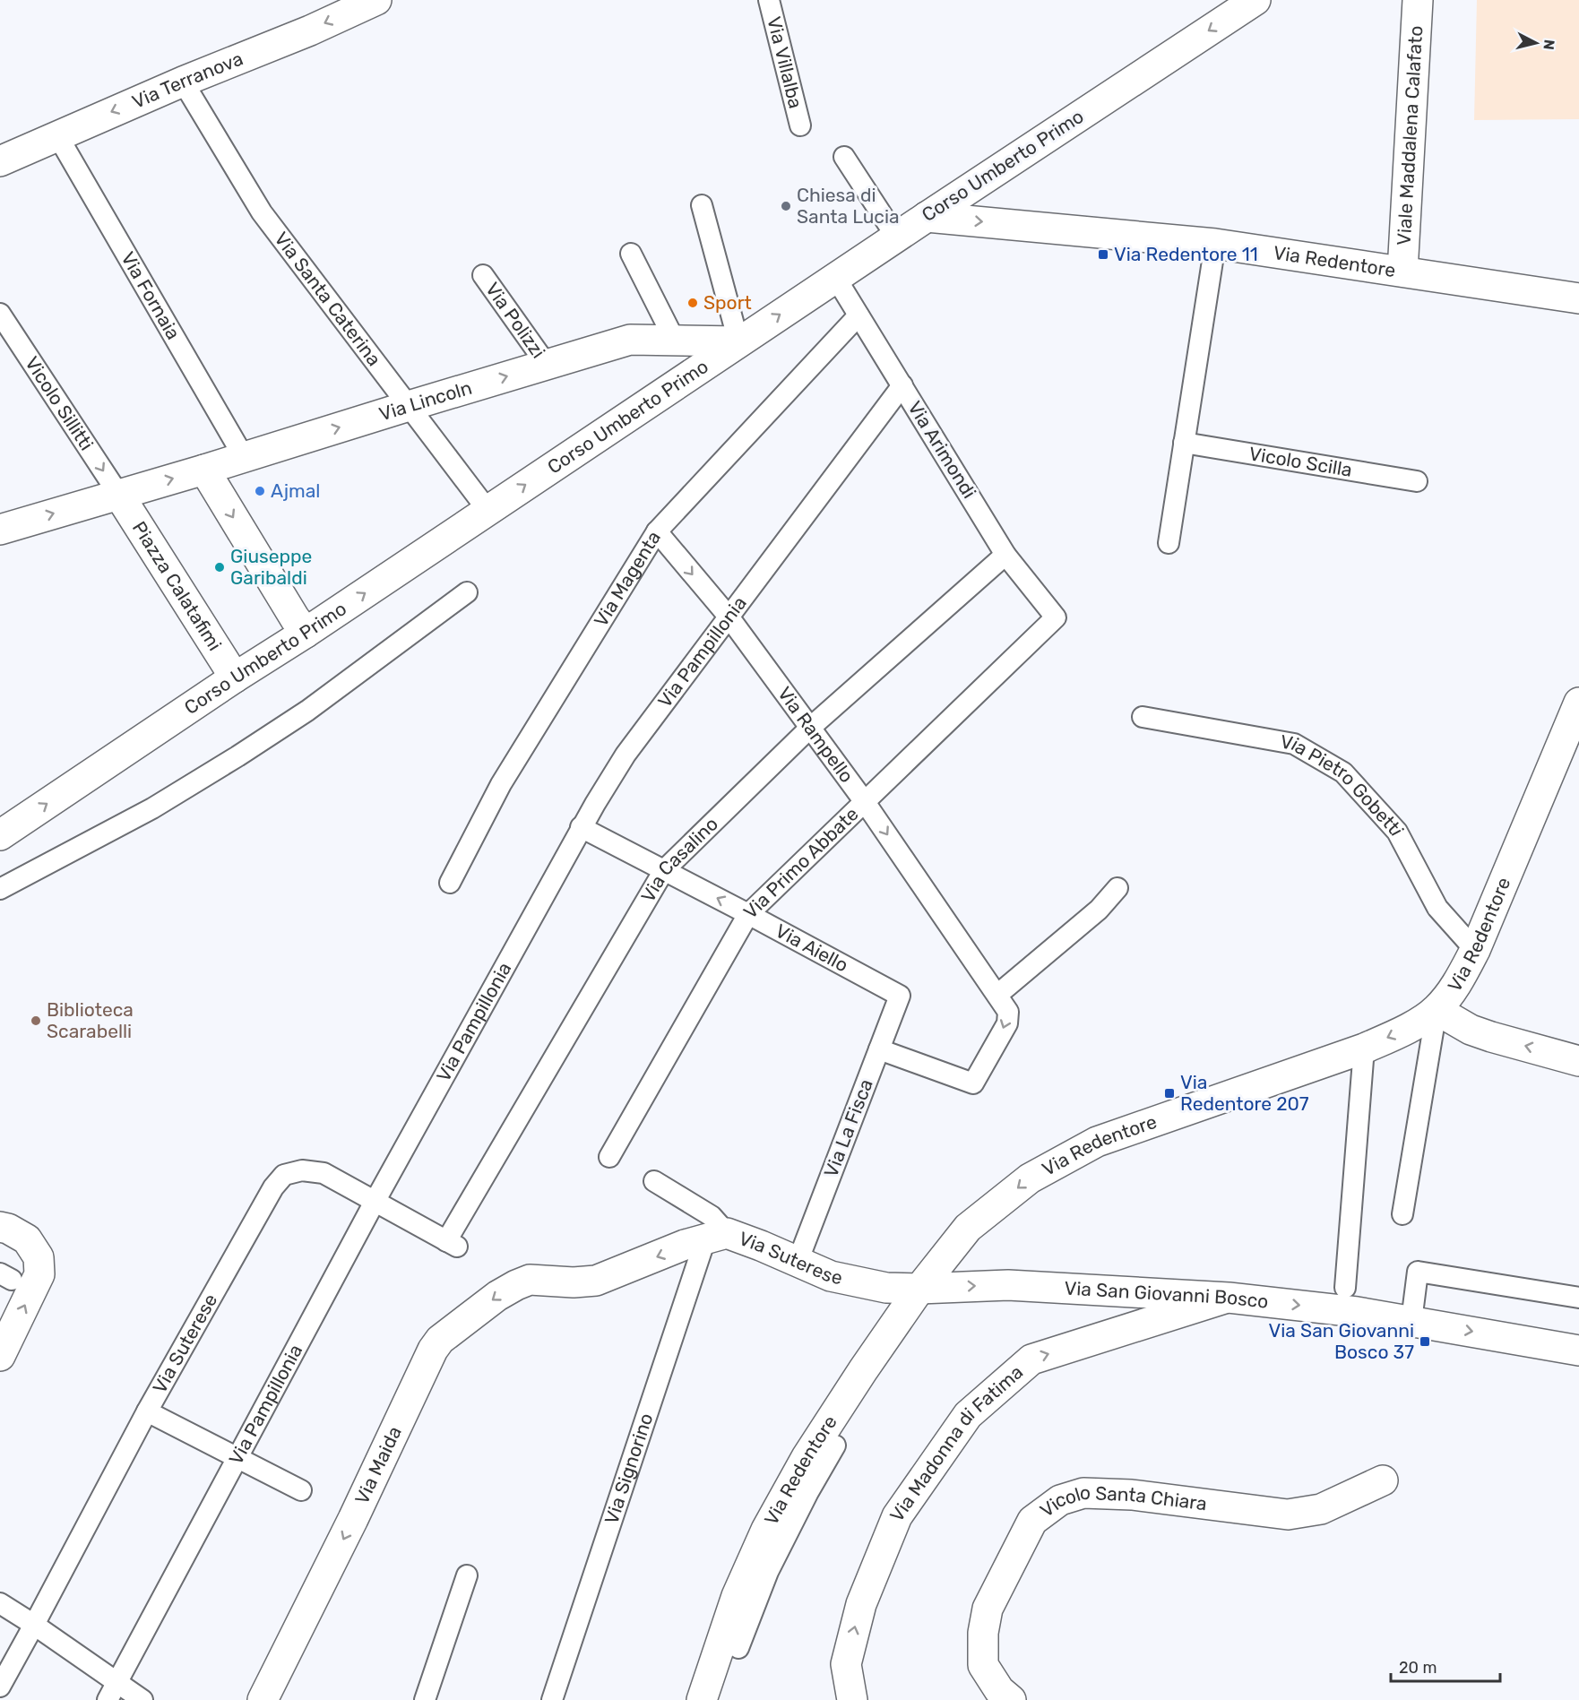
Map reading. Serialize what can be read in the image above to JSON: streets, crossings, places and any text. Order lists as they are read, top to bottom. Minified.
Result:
{"streets":{"street":["Via Terranova","Viale Maddalena Calafato","Corso Umberto Primo","Via Redentore","Via Lincoln","Piazza Calatafimi","Via Suterese","Via San Giovanni Bosco","Via Madonna di Fatima","Via Maida","Vicolo Santa Chiara"],"lane":["Via Villalba","Via Fornaia","Via Santa Caterina","Via Polizzi","Vicolo Sillitti","Via Arimondi","Vicolo Scilla","Via Magenta","Via Pampillonia","Via Rampello","Via Pietro Gobetti","Via Casalino","Via Primo Abbate","Via Aiello","Via La Fisca","Via Signorino"]},"crossings":[["Via Terranova","Via Fornaia"],["Via Terranova","Via Santa Caterina"],["Viale Maddalena Calafato","Via Redentore"],["Corso Umberto Primo","Via Redentore"],["Corso Umberto Primo","Via Santa Caterina"],["Corso Umberto Primo","Via Lincoln"],["Corso Umberto Primo","Via Arimondi"],["Corso Umberto Primo","Piazza Calatafimi"],["Via Redentore","Via Pietro Gobetti"],["Via Redentore","Via Suterese"],["Via Redentore","Via San Giovanni Bosco"],["Via Fornaia","Via Lincoln"],["Via Santa Caterina","Via Lincoln"],["Via Polizzi","Via Lincoln"],["Via Lincoln","Vicolo Sillitti"],["Via Lincoln","Piazza Calatafimi"],["Vicolo Sillitti","Piazza Calatafimi"],["Via Arimondi","Via Magenta"],["Via Arimondi","Via Pampillonia"],["Via Arimondi","Via Casalino"],["Via Arimondi","Via Primo Abbate"],["Via Magenta","Via Rampello"],["Via Pampillonia","Via Rampello"],["Via Pampillonia","Via Aiello"],["Via Pampillonia","Via Suterese"],["Via Rampello","Via Casalino"],["Via Rampello","Via Primo Abbate"],["Via Rampello","Via La Fisca"],["Via Casalino","Via Aiello"],["Via Casalino","Via Suterese"],["Via Primo Abbate","Via Aiello"],["Via Aiello","Via La Fisca"],["Via La Fisca","Via Suterese"],["Via Suterese","Via San Giovanni Bosco"],["Via Suterese","Via Maida"],["Via Suterese","Via Signorino"],["Via San Giovanni Bosco","Via Madonna di Fatima"],["Via Maida","Via Signorino"]],"one_way":["Via Terranova","Via Lincoln","Vicolo Sillitti","Via San Giovanni Bosco","Via Madonna di Fatima","Via Maida"],"places":{"other":["Chiesa di Santa Lucia","Sport","Ajmal","Giuseppe Garibaldi","Biblioteca Scarabelli"],"transit":["Via Redentore 11","Via Redentore 207","Via San Giovanni Bosco 37"]},"scale_bar":"20 m","north":"right"}
